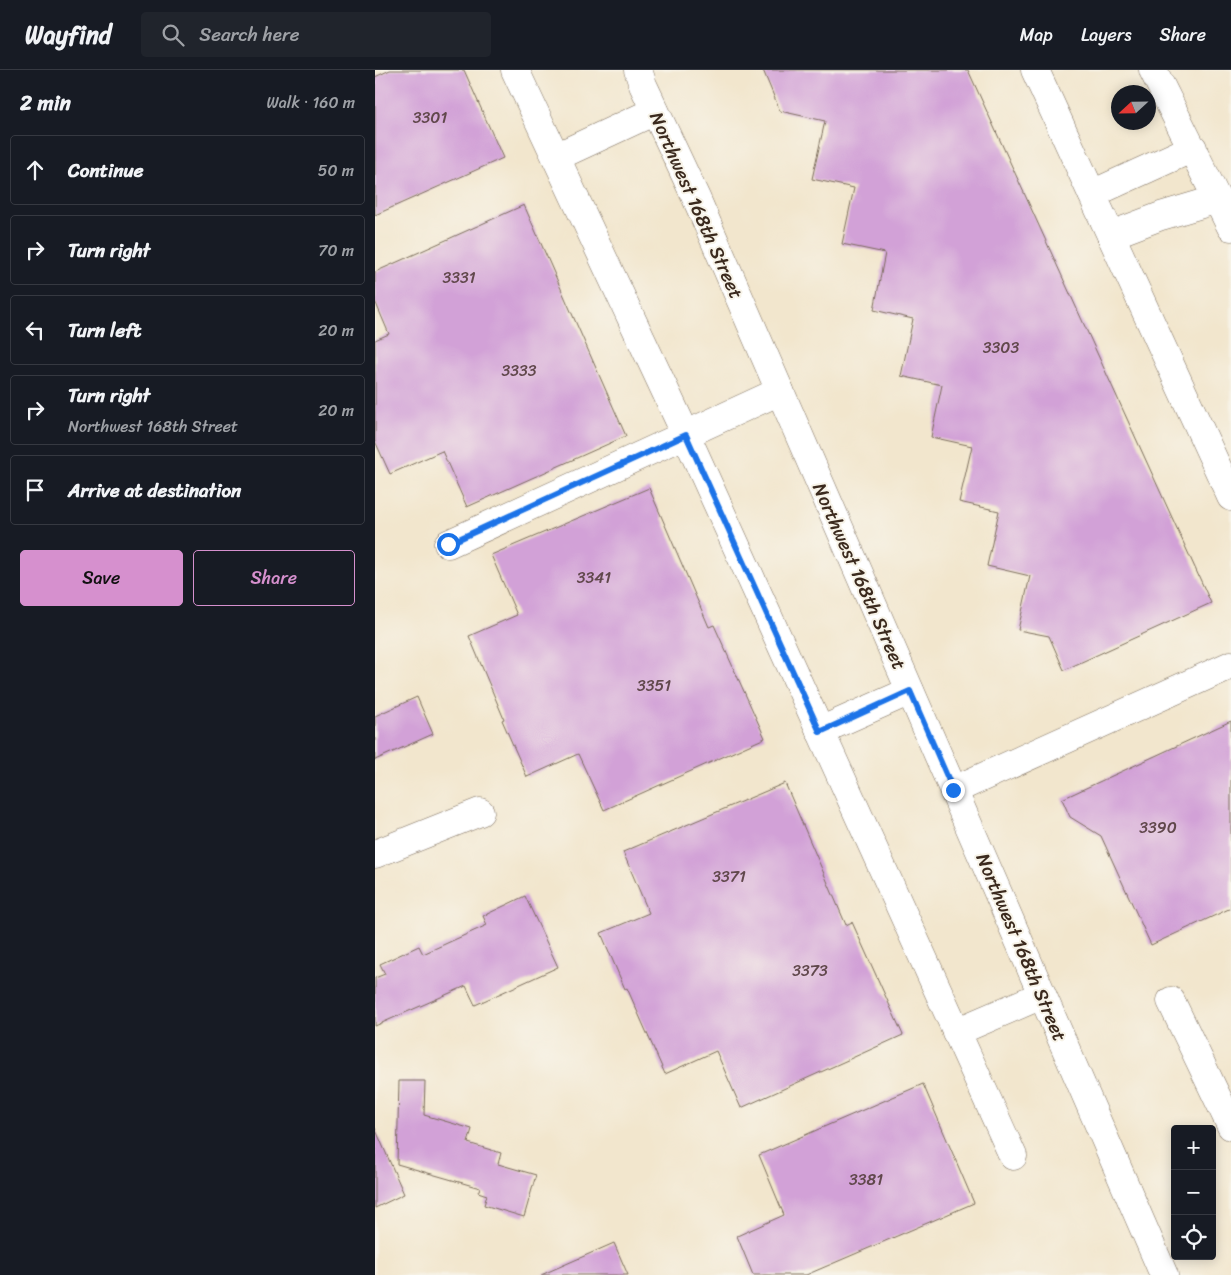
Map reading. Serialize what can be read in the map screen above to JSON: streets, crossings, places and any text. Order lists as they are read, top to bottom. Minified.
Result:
{"streets":{"street":["Northwest 168th Street"]},"house_numbers":["3301","3331","3303","3333","3341","3351","3390","3371","3373","3381"],"north":"left","page":{"header":"Wayfind","search":"Search here","nav":["Map","Layers","Share"],"heading":["2 min","Walk · 160 m"],"list":[["Continue","50 m"],["Turn right","70 m"],["Turn left","20 m"],["Turn right","Northwest 168th Street","20 m"],"Arrive at destination"],"buttons":["Save","Share"],"map_buttons":["+","−"]}}
